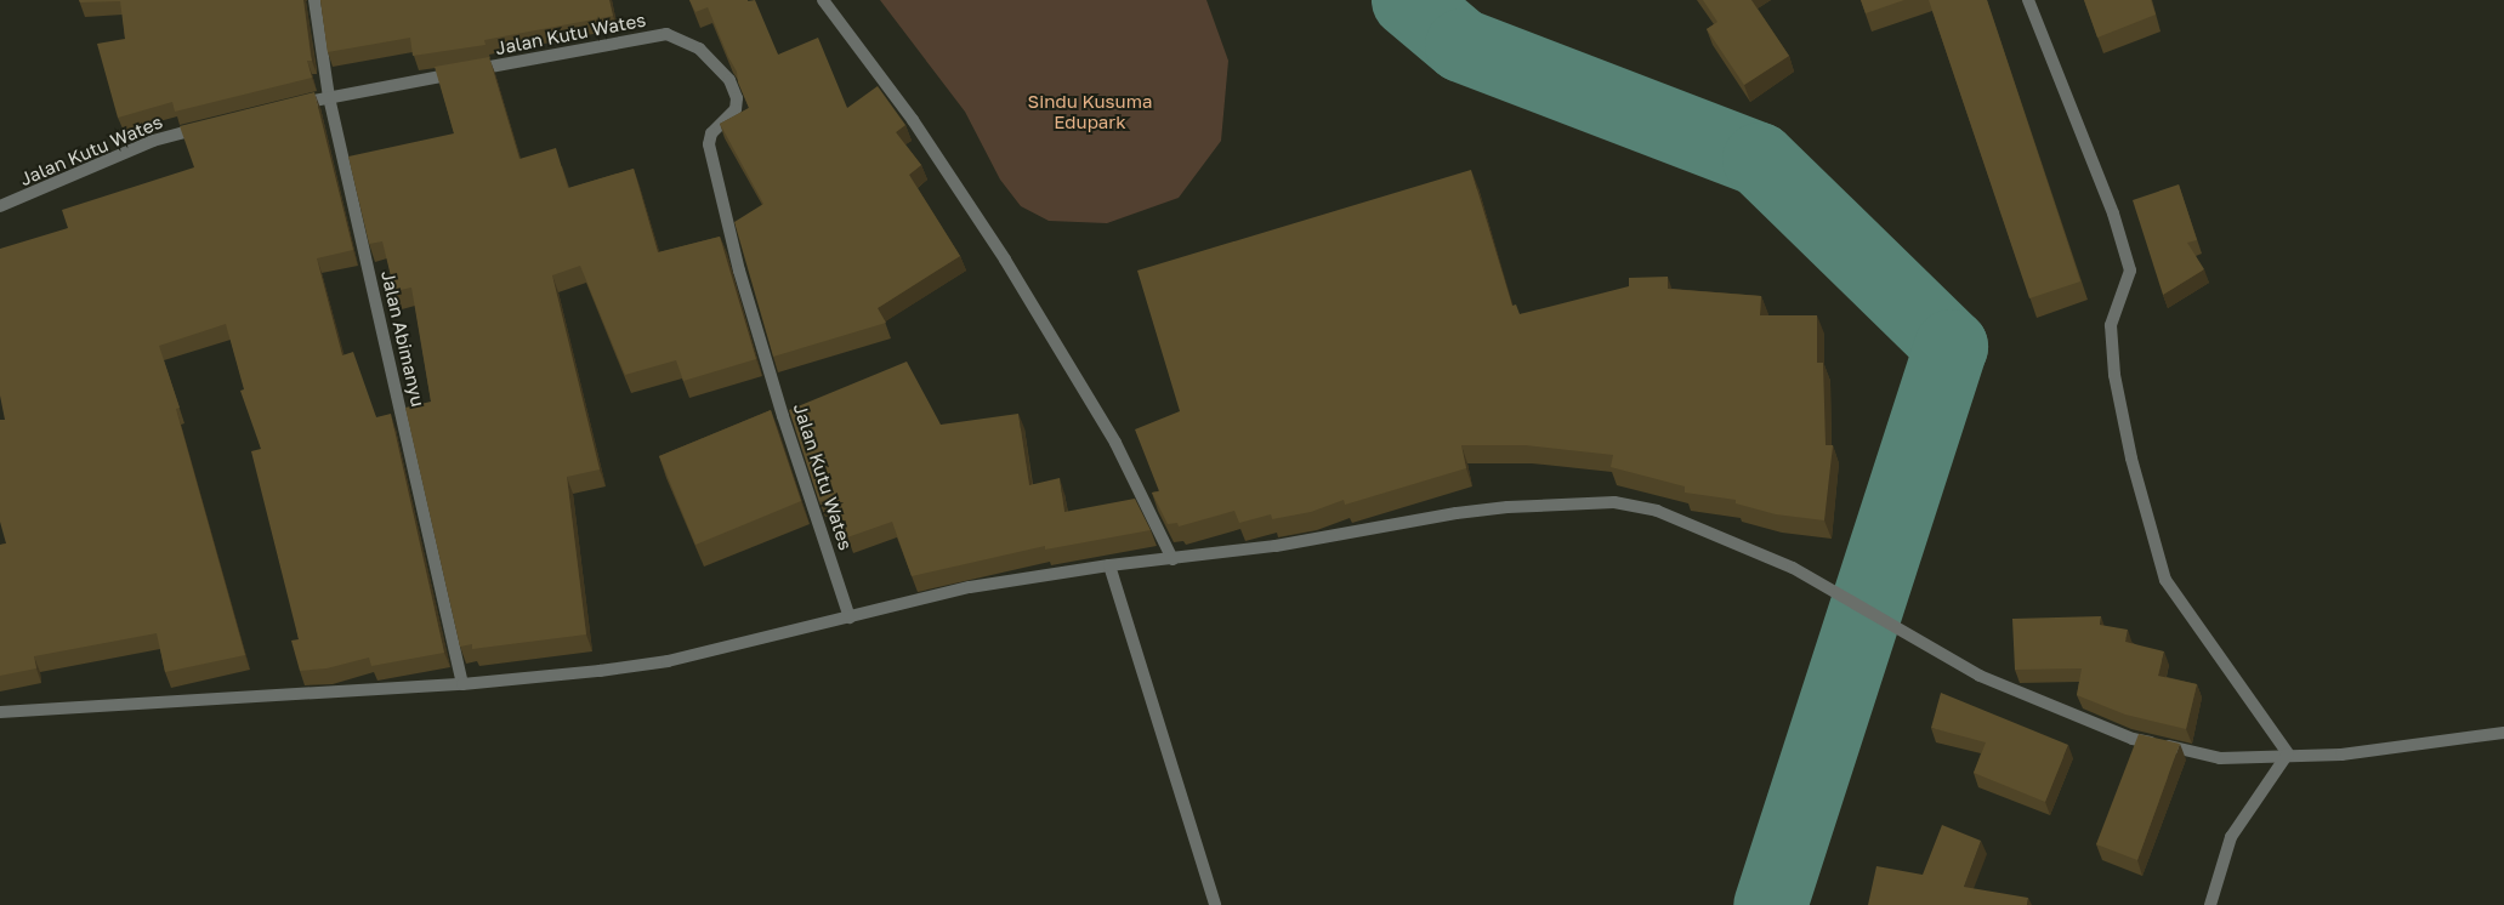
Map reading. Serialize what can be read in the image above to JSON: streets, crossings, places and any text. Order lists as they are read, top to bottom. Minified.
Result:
{"streets":{"street":["Jalan Kutu Wates","Jalan Abimanyu"]},"crossings":[["Jalan Kutu Wates","Jalan Abimanyu"]],"parks":["Sindu Kusuma Edupark"]}
